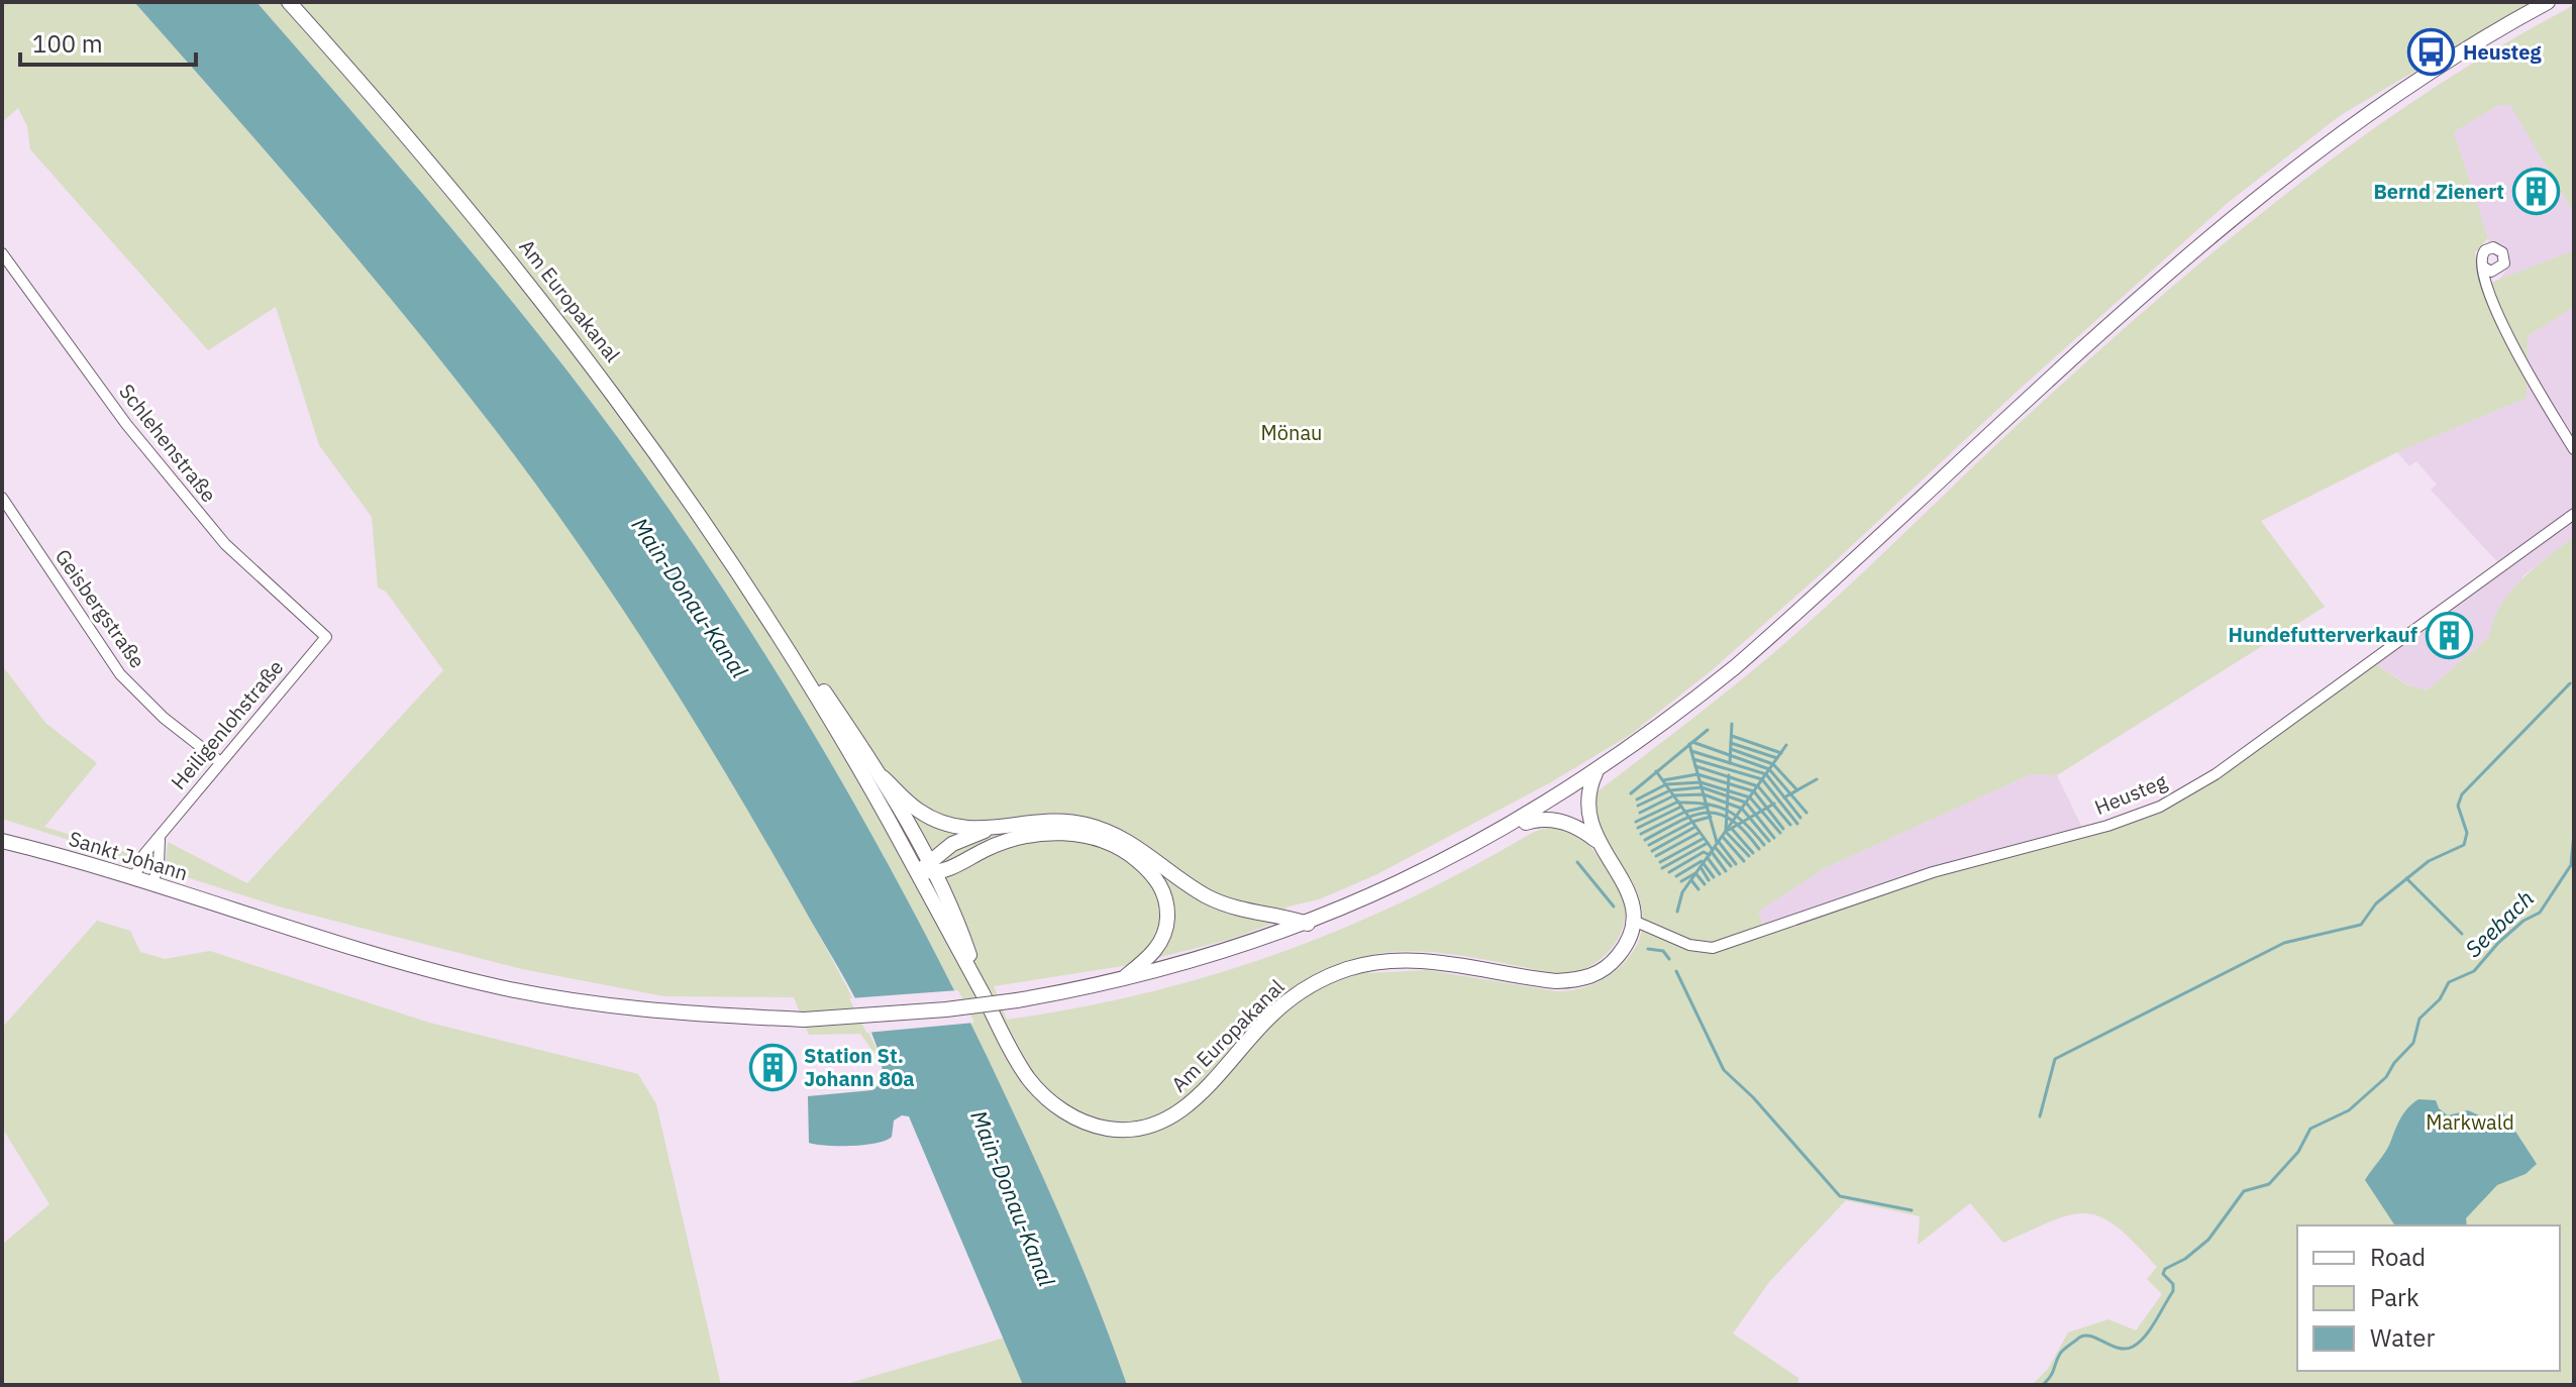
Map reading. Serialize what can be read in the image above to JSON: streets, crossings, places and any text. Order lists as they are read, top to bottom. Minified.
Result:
{"streets":{"main road":["Am Europakanal","Sankt Johann"],"street":["Schlehenstraße","Geisbergstraße","Heiligenlohstraße","Heusteg"]},"crossings":[["Am Europakanal","Heusteg"],["Schlehenstraße","Heiligenlohstraße"],["Geisbergstraße","Heiligenlohstraße"],["Heiligenlohstraße","Sankt Johann"]],"water":["Main-Donau-Kanal","Seebach"],"parks":["Mönau","Markwald"],"places":{"bus stop":["Heusteg"],"building":["Bernd Zienert","Hundefutterverkauf","Station St. Johann 80a"]},"legend":["Road","Park","Water"],"scale_bar":"100 m"}
